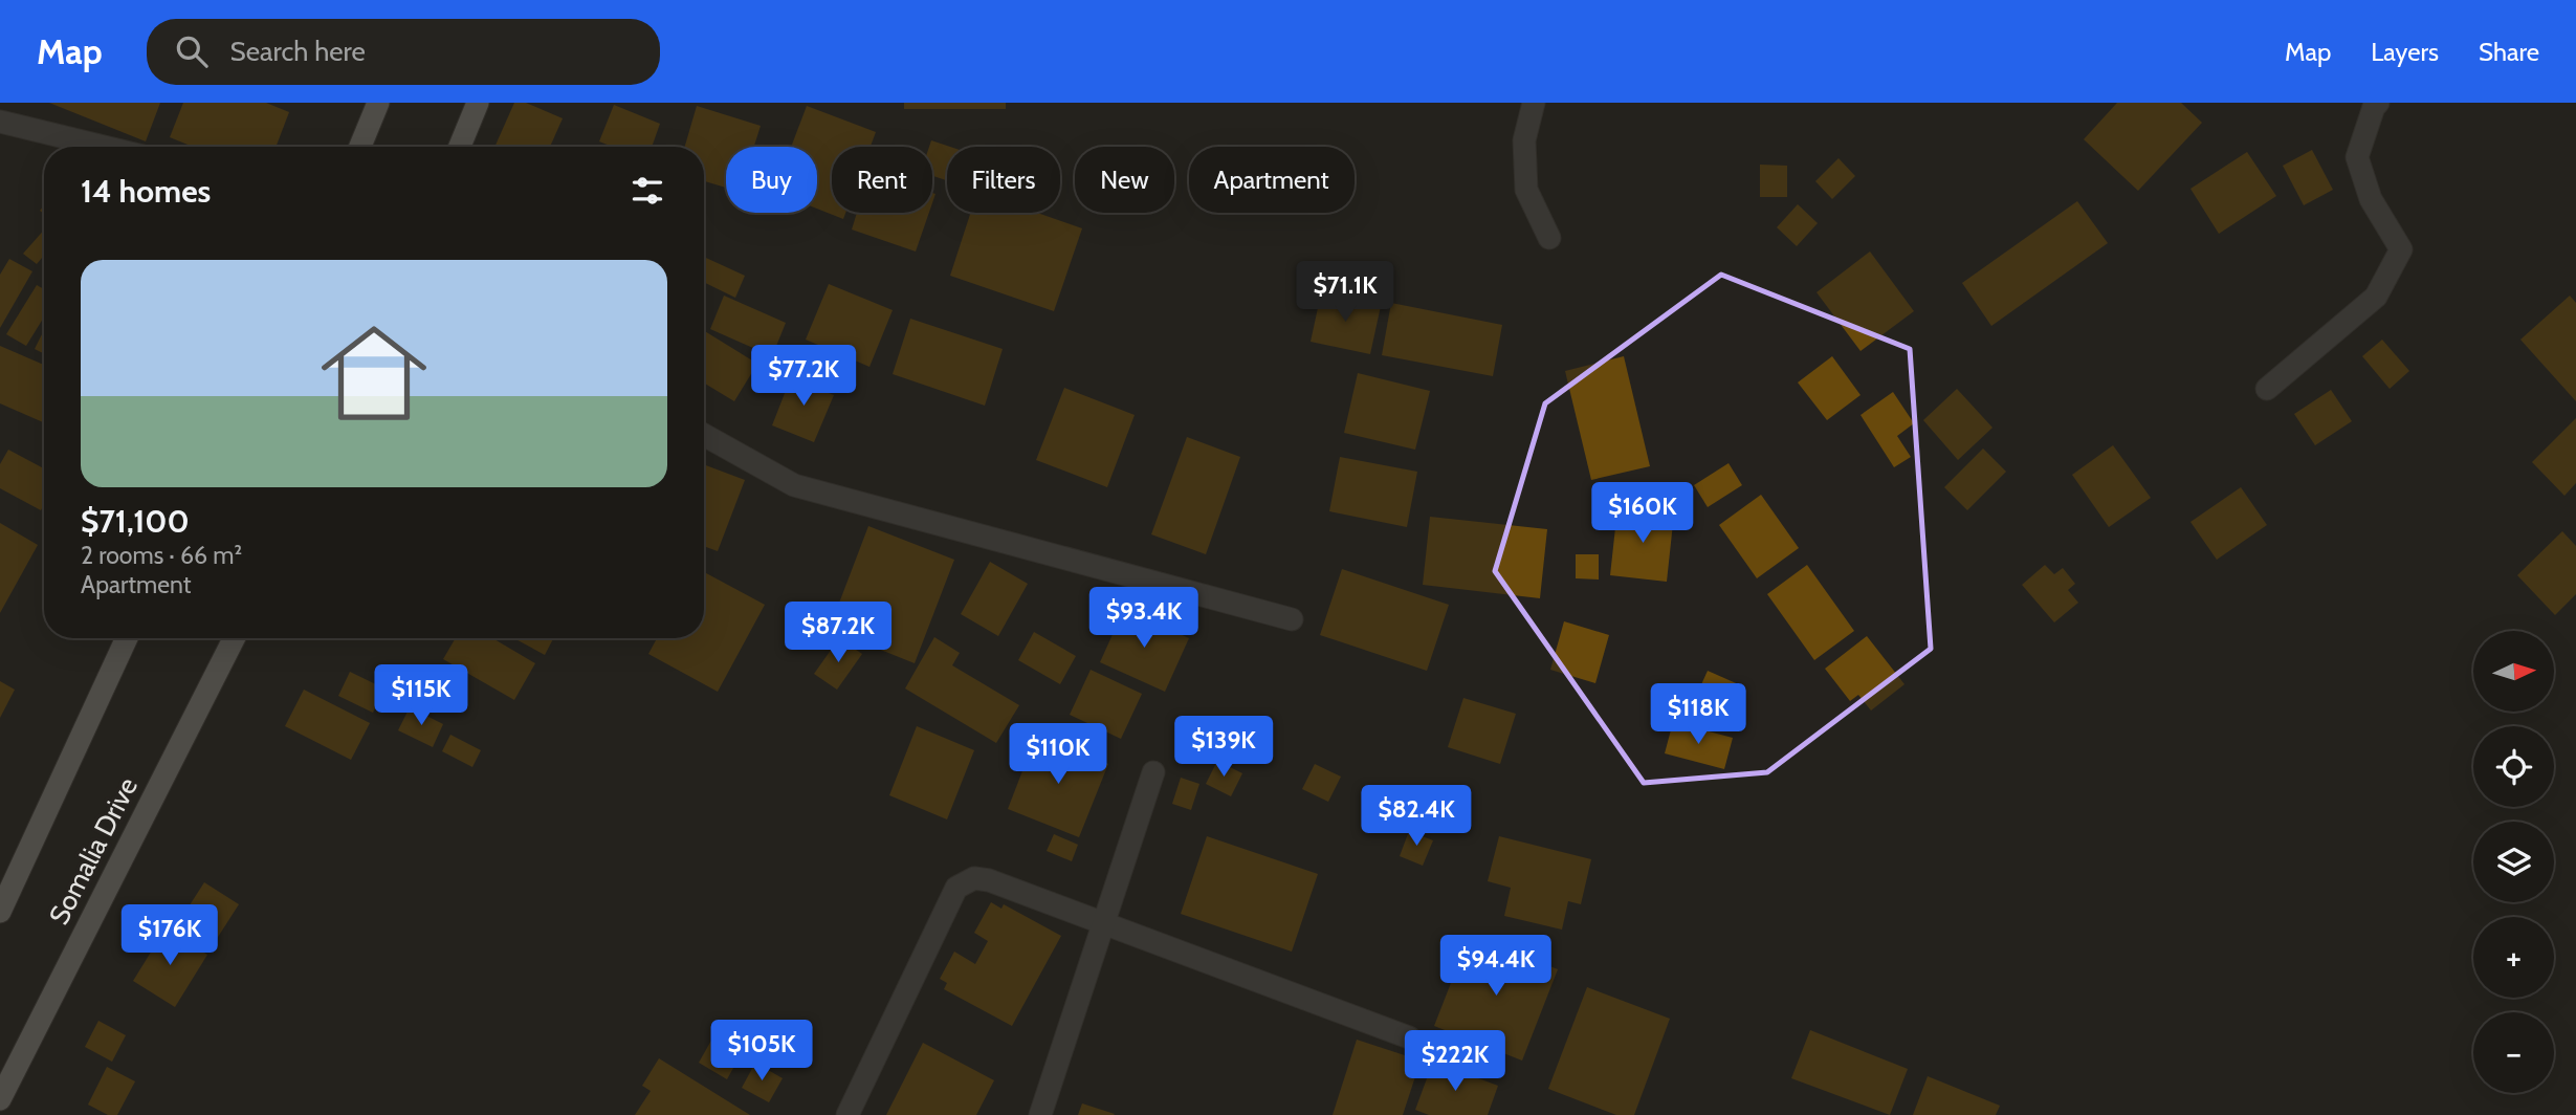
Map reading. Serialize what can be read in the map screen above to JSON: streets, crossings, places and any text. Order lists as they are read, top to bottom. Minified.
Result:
{"streets":{"main road":["Somalia Drive"]},"north":"right","page":{"header":"Map","search":"Search here","nav":["Map","Layers","Share"],"chip":["Buy","Rent","Filters","New","Apartment"],"heading":"14 homes","list":[{"name":"$71,100","note":"2 rooms · 66 m² · Apartment"}],"price":["$71.1K","$77.2K","$160K","$93.4K","$87.2K","$115K","$118K","$139K","$110K","$82.4K","$176K","$94.4K","$105K","$222K"],"map_buttons":["+","−"]}}
